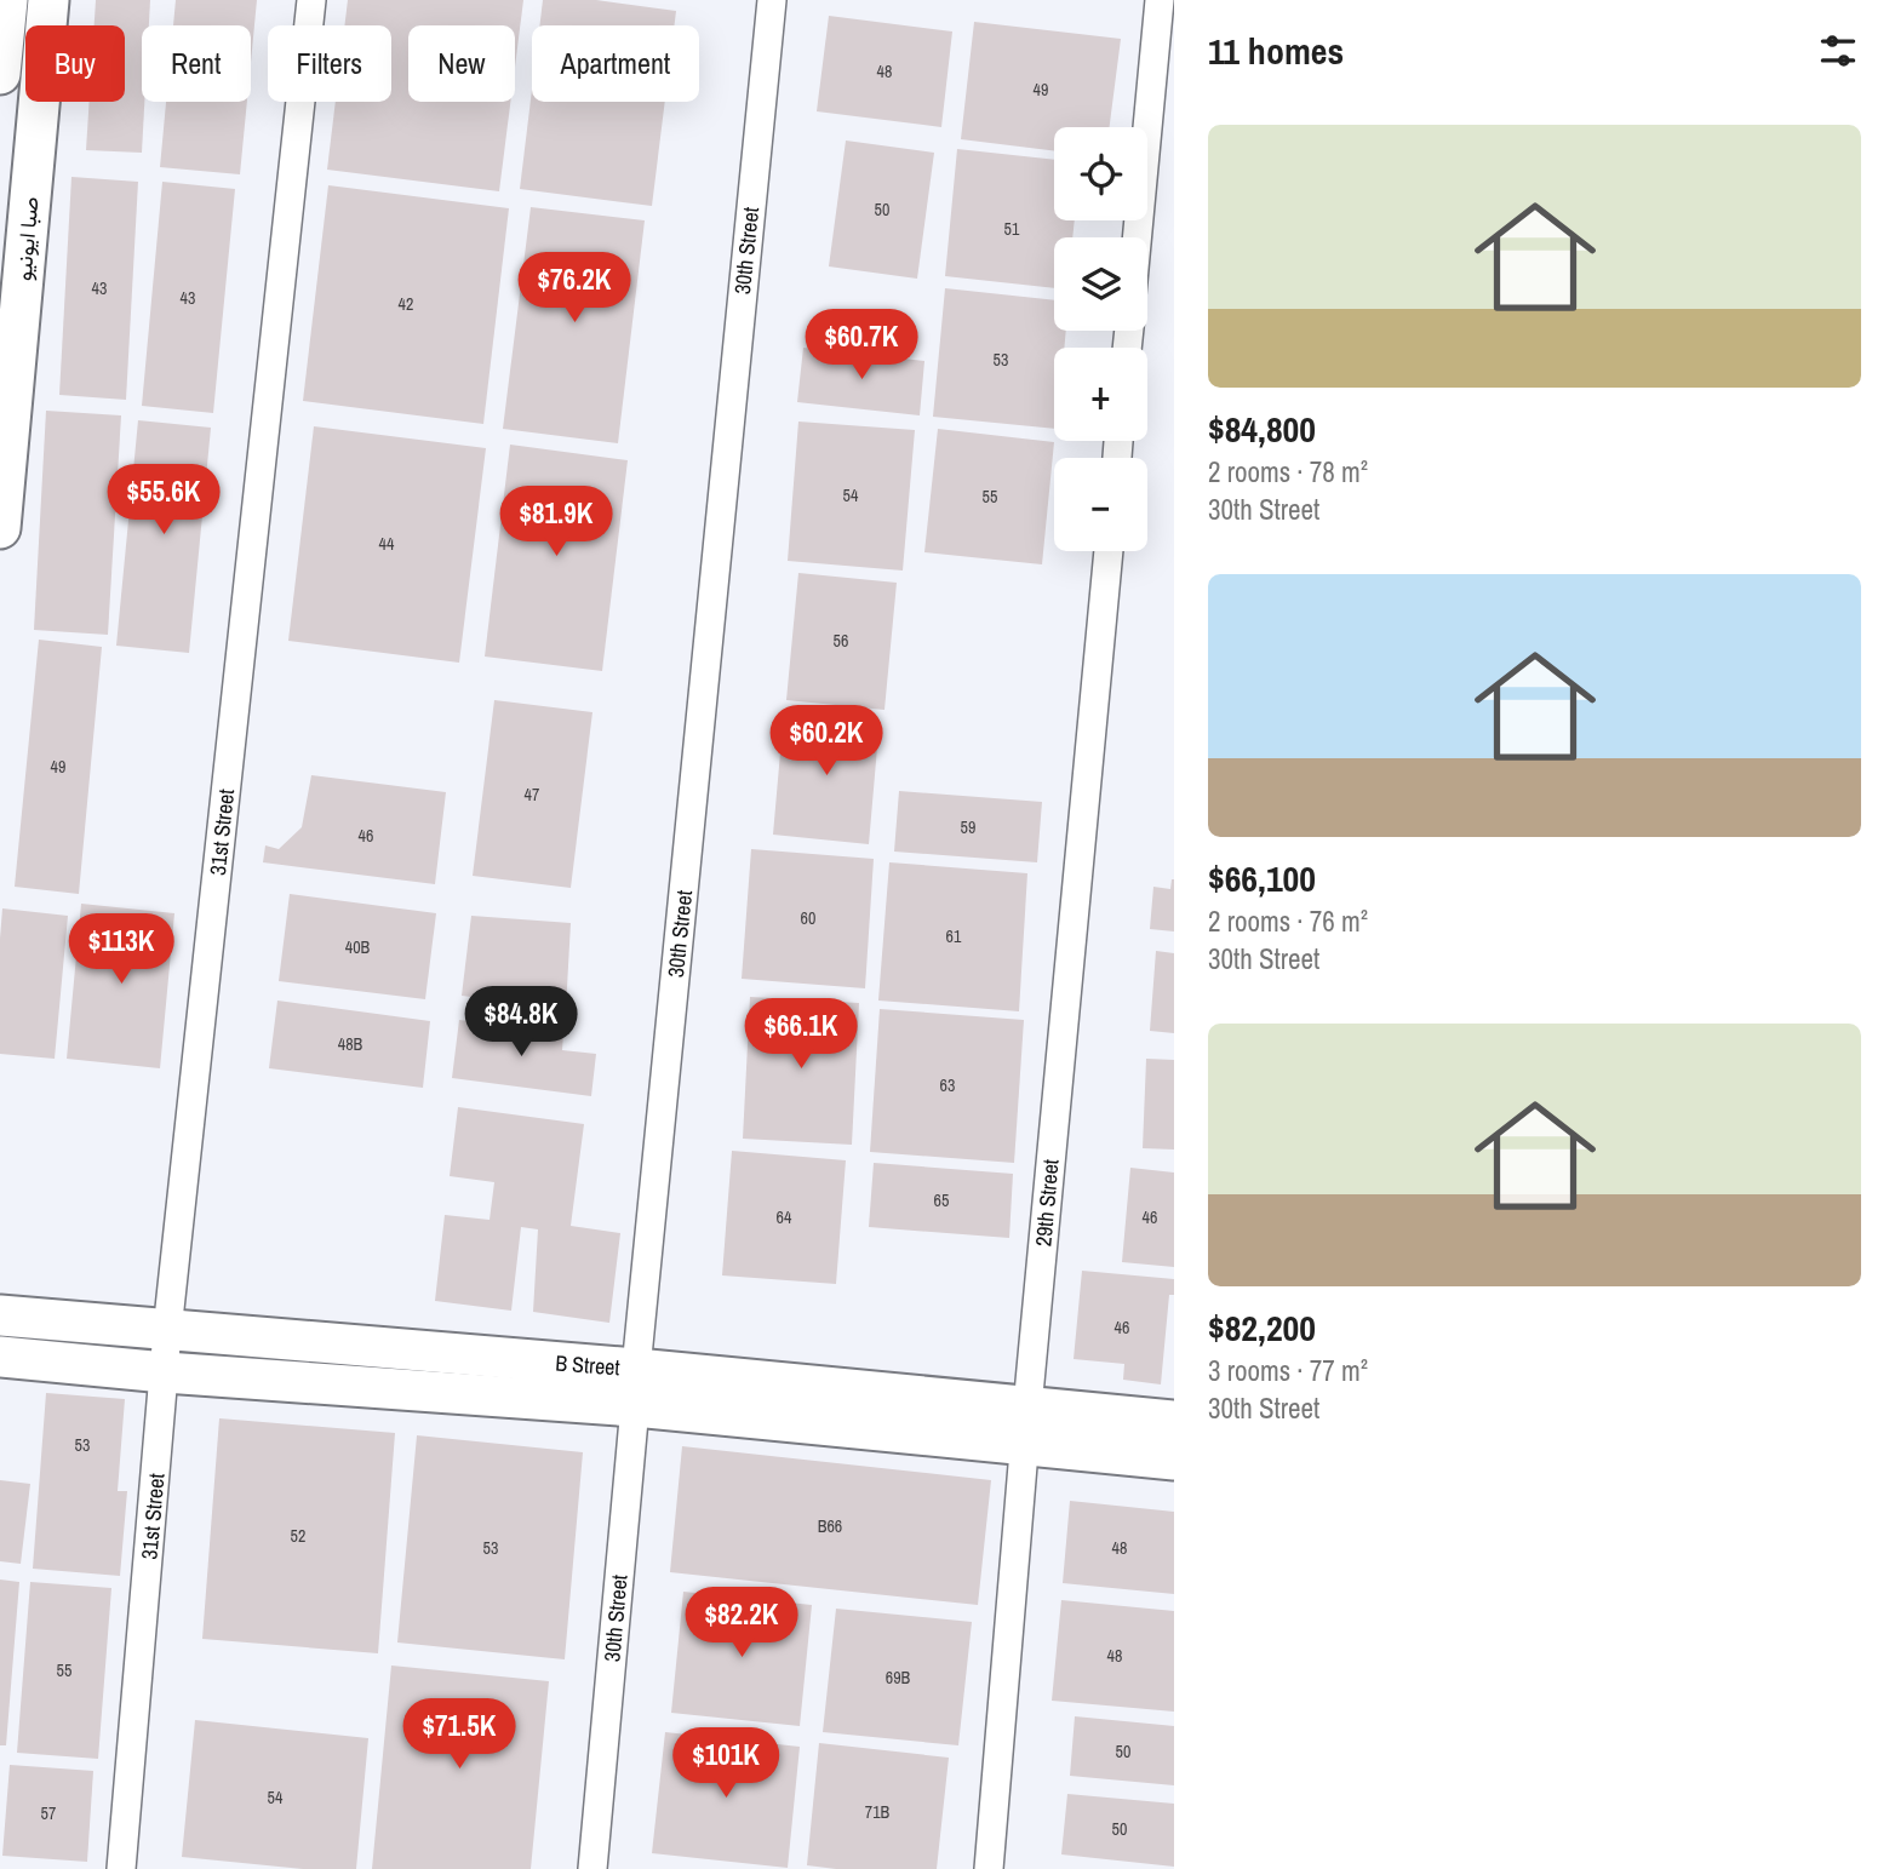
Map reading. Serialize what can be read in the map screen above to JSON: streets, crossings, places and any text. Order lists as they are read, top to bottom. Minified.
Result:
{"streets":{"street":["صبا ایونیو","30th Street","31st Street","29th Street","B Street"]},"crossings":[["30th Street","B Street"],["31st Street","B Street"],["29th Street","B Street"]],"house_numbers":["48","49","50","51","43","43","42","53","54","55","44","56","49","47","59","46","60","61","40B","48B","63","65","64","46","46","53","B66","52","53","48","48","55","69B","50","54","71B","57","50"],"page":{"heading":"11 homes","chip":["Buy","Rent","Filters","New","Apartment"],"list":[{"name":"$84,800","note":"2 rooms · 78 m² · 30th Street"},{"name":"$66,100","note":"2 rooms · 76 m² · 30th Street"},{"name":"$82,200","note":"3 rooms · 77 m² · 30th Street"}],"map_buttons":["+","−"],"price":["$76.2K","$60.7K","$55.6K","$81.9K","$60.2K","$113K","$84.8K","$66.1K","$82.2K","$71.5K","$101K"]}}
